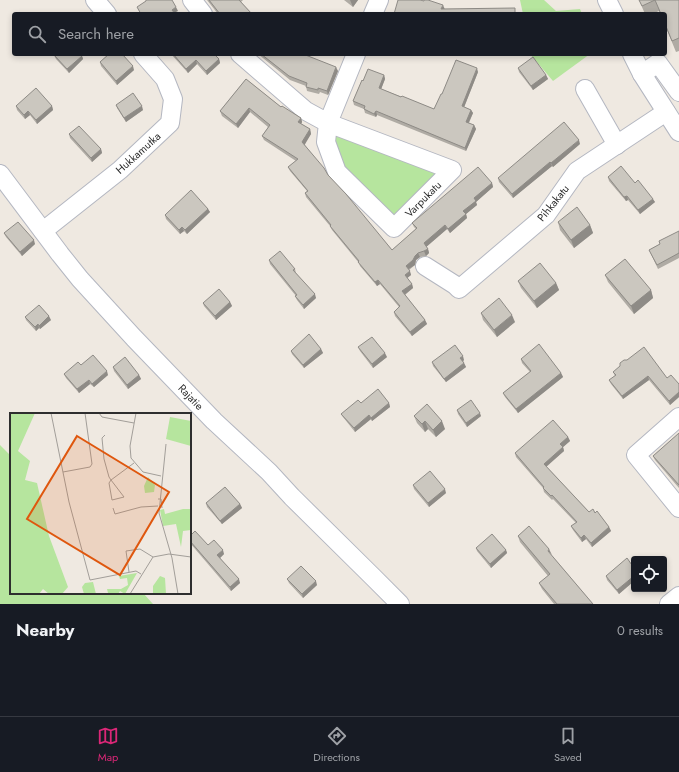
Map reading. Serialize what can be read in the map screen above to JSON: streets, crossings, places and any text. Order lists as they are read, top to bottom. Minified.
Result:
{"streets":{"street":["Hukkamutka","Varpukatu","Pihkakatu","Rajatie"]},"crossings":[["Hukkamutka","Rajatie"]],"page":{"search":"Search here","heading":["Nearby","0 results"],"nav":["Map","Directions","Saved"]}}
